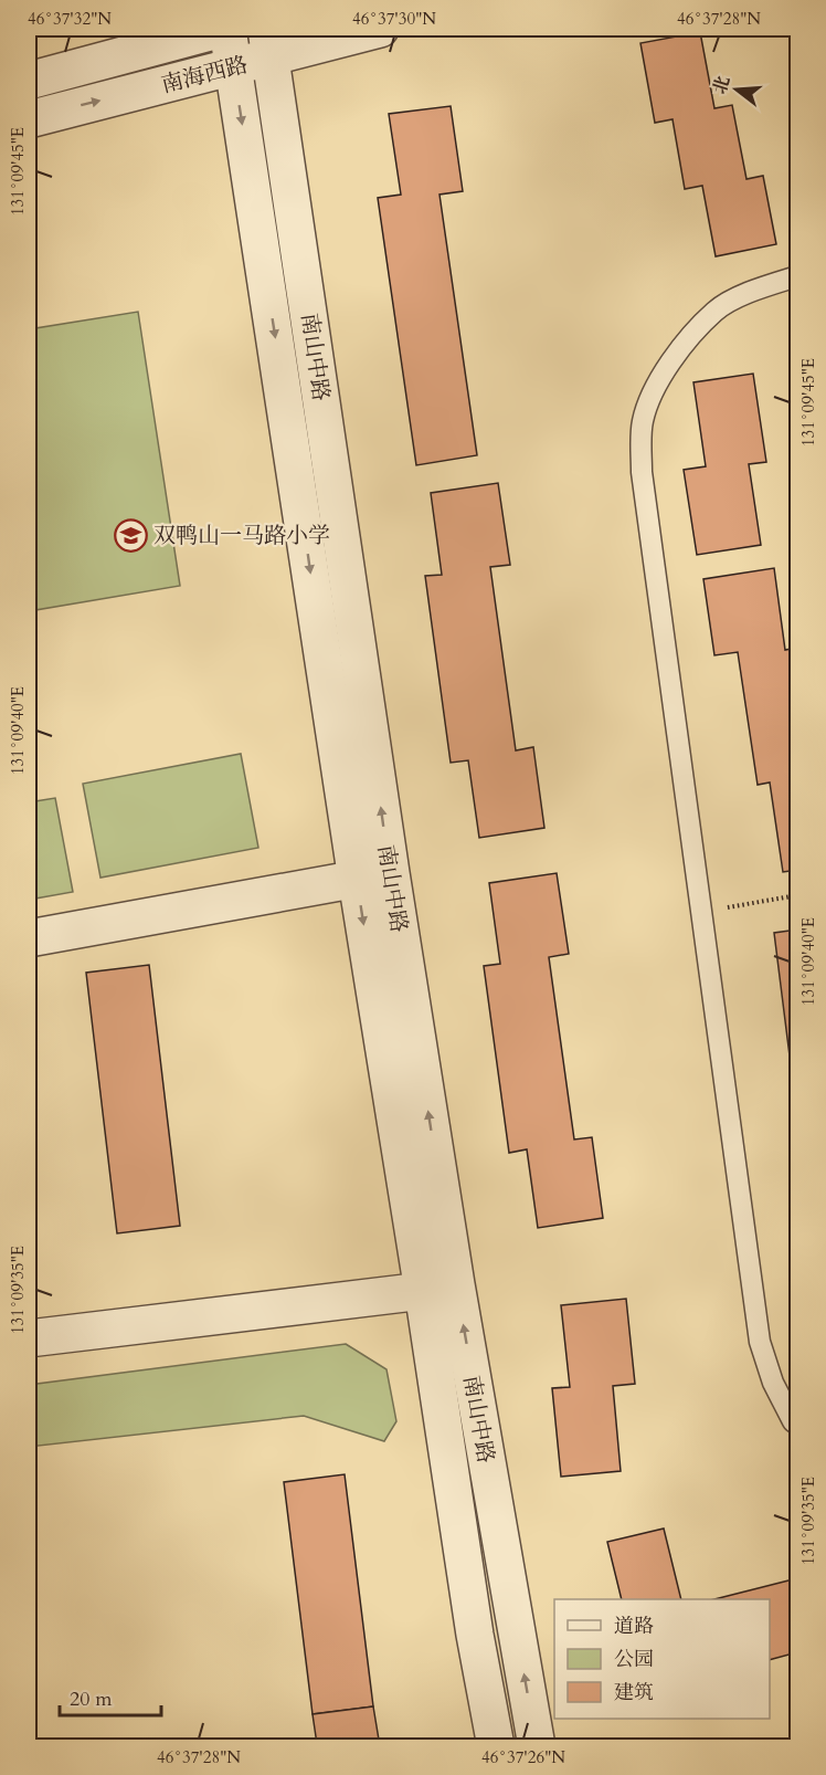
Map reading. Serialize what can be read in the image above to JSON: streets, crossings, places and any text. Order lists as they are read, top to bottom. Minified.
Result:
{"streets":{"street":["南海西路","南山中路"]},"crossings":[["南海西路","南山中路"]],"places":{"school or university":["双鸭山一马路小学"]},"legend":["道路","公园","建筑"],"scale_bar":"20 m","north":"left","coordinates":["46°37'32\"N","46°37'30\"N","46°37'28\"N","131°09'45\"E","131°09'40\"E","131°09'35\"E","46°37'26\"N"]}
